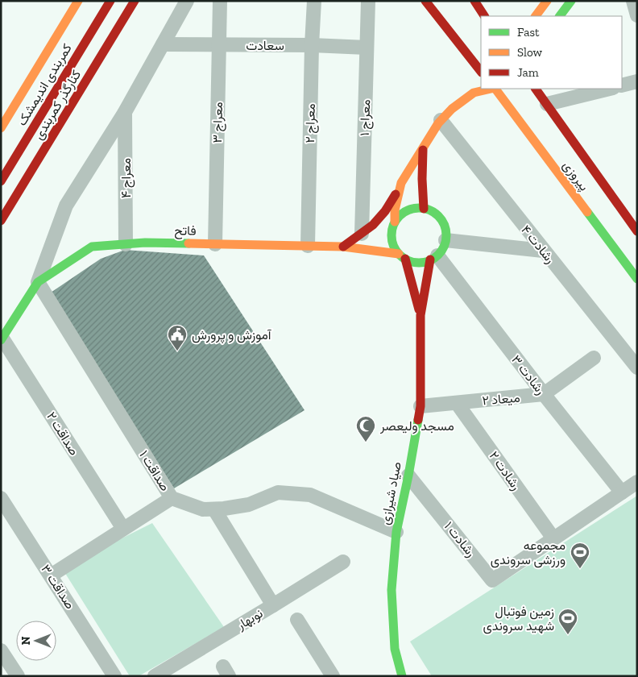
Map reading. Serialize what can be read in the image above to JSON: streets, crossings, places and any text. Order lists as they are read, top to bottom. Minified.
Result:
{"streets":{"street":["سعادت","کمربندی اندیمشک","کنارگذر کمربندی","معراج ۱","معراج ۳","معراج ۲","پیروزی","معراج ۴","فاتح","رشادت ۴","رشادت ۳","میعاد ۲","صداقت ۲","صداقت ۱","رشادت ۲","صیاد شیرازی","رشادت ۱","صداقت ۳","نوبهار"]},"crossings":[["سعادت","معراج ۱"],["سعادت","معراج ۳"],["سعادت","معراج ۲"],["معراج ۳","فاتح"],["معراج ۲","فاتح"],["معراج ۴","فاتح"],["فاتح","صداقت ۱"],["رشادت ۳","میعاد ۲"],["رشادت ۳","رشادت ۱"],["میعاد ۲","رشادت ۲"],["میعاد ۲","صیاد شیرازی"],["صداقت ۱","صیاد شیرازی"],["رشادت ۲","رشادت ۱"],["صیاد شیرازی","رشادت ۱"]],"places":{"public building":["آموزش و پرورش"],"mosque":["مسجد ولیعصر"],"sports":["مجموعه ورزشی سروندی","زمین فوتبال شهید سروندی"]},"legend":["Fast","Slow","Jam"],"north":"left"}
